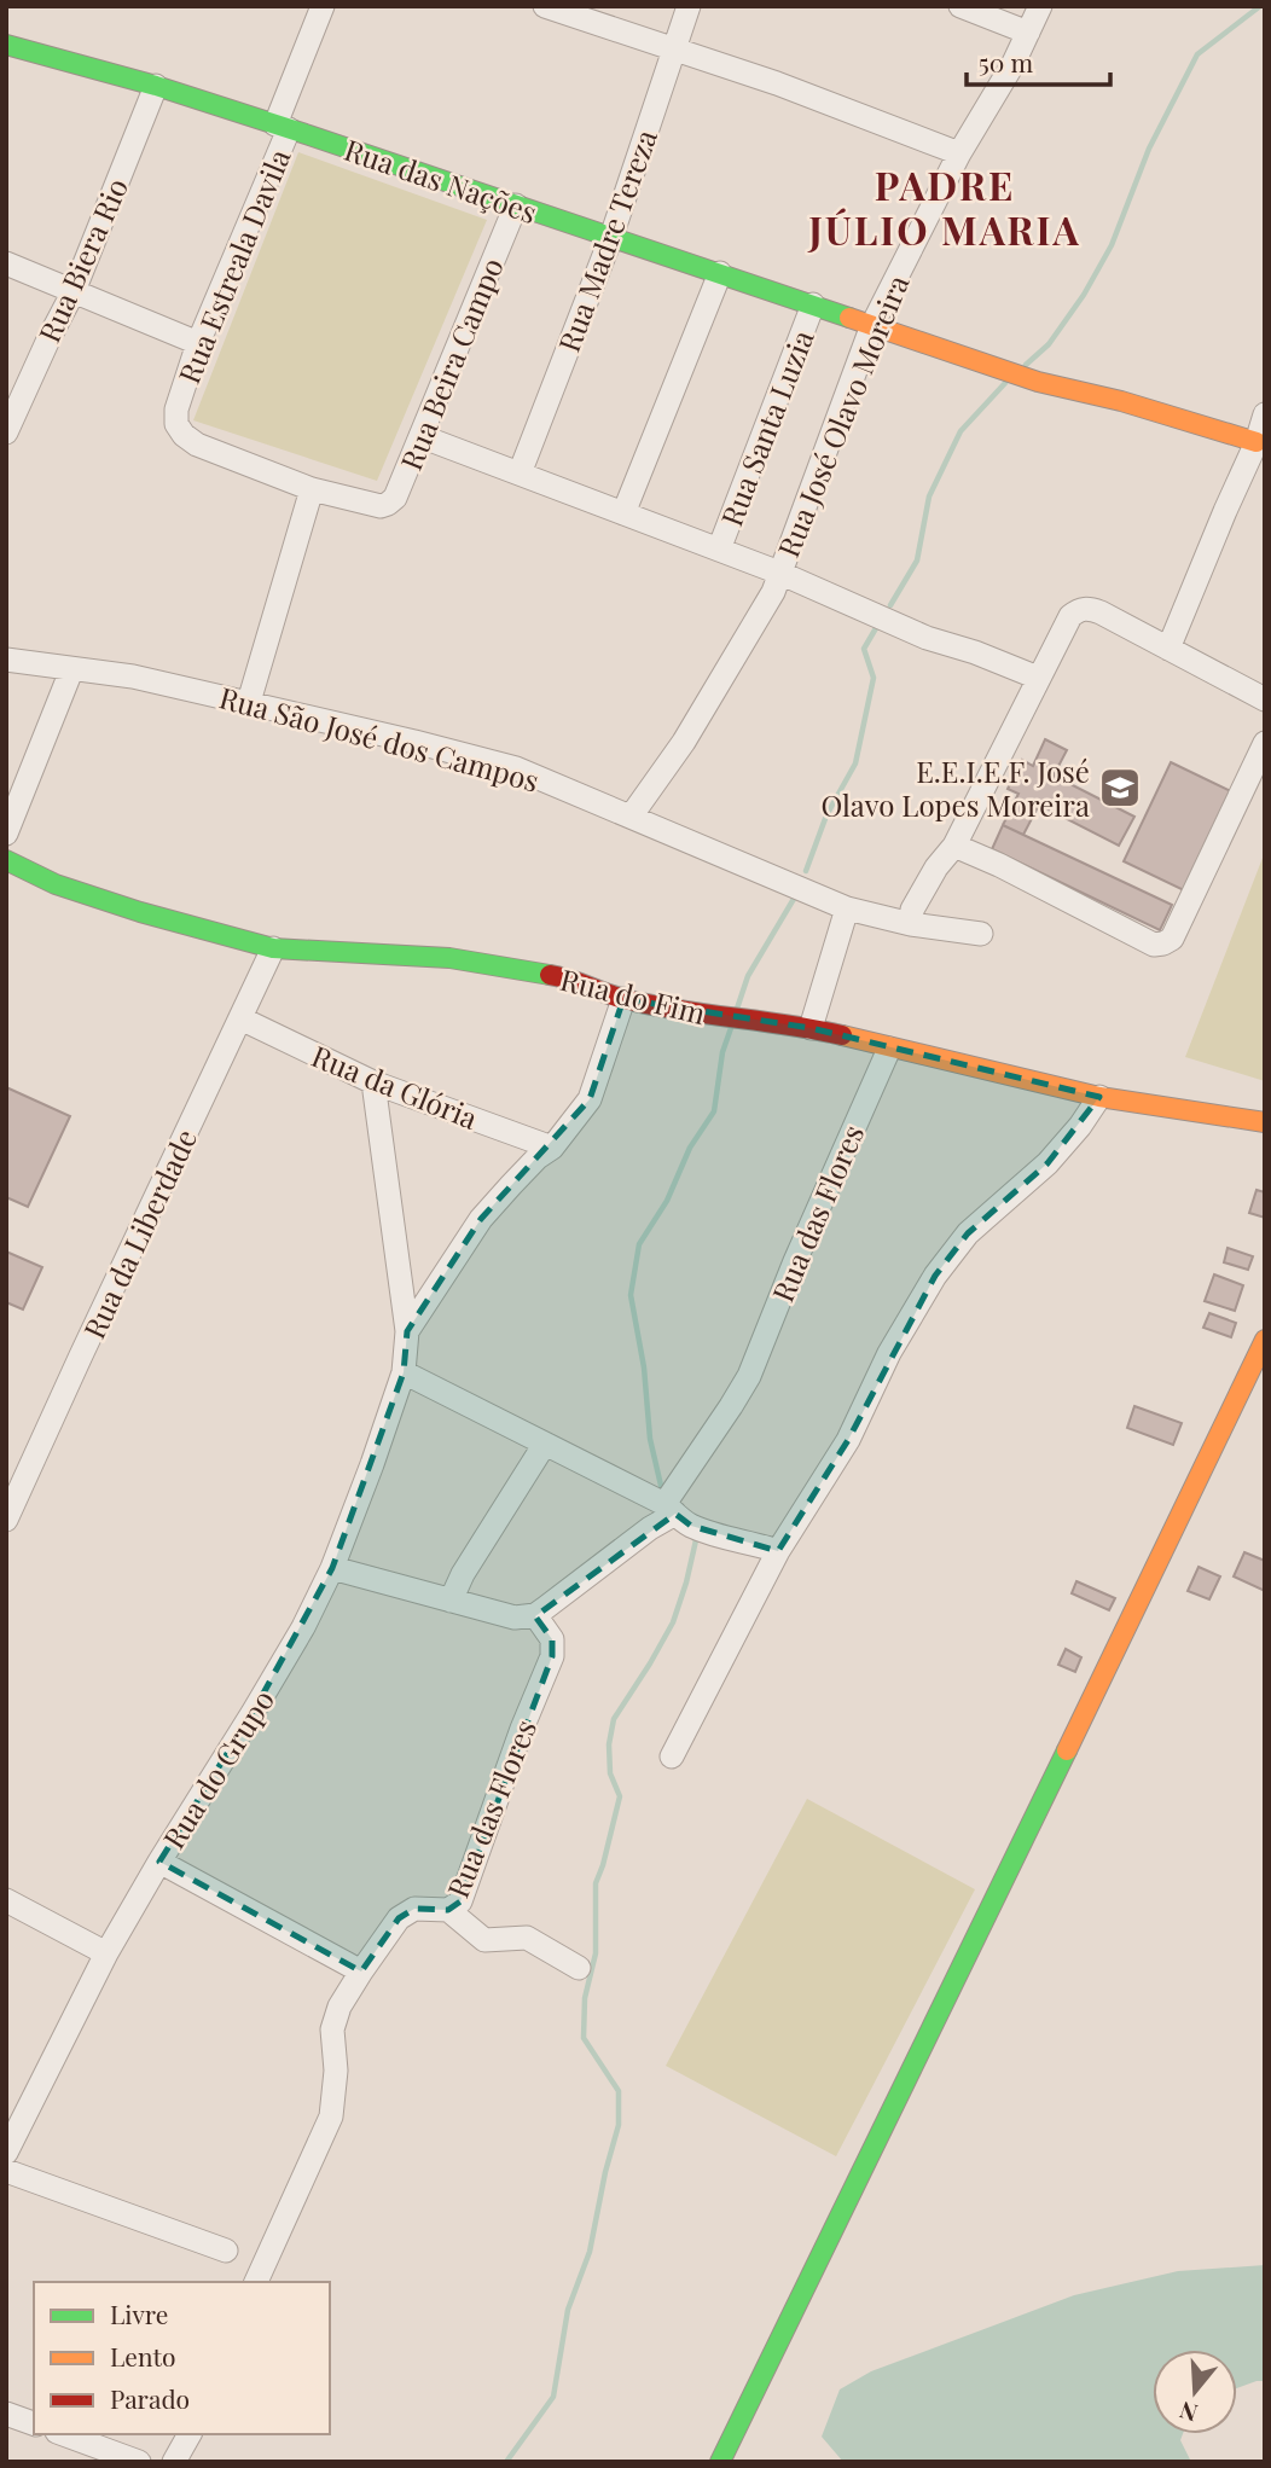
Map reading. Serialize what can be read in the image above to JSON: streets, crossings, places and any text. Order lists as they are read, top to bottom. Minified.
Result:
{"streets":{"street":["Rua das Nações","Rua Madre Tereza","Rua Biera Rio","Rua Estreala Davila","Rua Beira Campo","Rua José Olavo Moreira","Rua Santa Luzia","Rua São José dos Campos","Rua do Fim","Rua da Glória","Rua das Flores","Rua da Liberdade","Rua do Grupo"]},"crossings":[["Rua das Nações","Rua Madre Tereza"],["Rua das Nações","Rua Biera Rio"],["Rua das Nações","Rua Estreala Davila"],["Rua das Nações","Rua Beira Campo"],["Rua das Nações","Rua José Olavo Moreira"],["Rua das Nações","Rua Santa Luzia"],["Rua Estreala Davila","Rua Beira Campo"],["Rua José Olavo Moreira","Rua São José dos Campos"],["Rua do Fim","Rua das Flores"],["Rua do Fim","Rua da Liberdade"],["Rua da Glória","Rua da Liberdade"],["Rua da Glória","Rua do Grupo"]],"districts":["PADRE JÚLIO MARIA"],"places":{"school or university":["E.E.I.E.F. José Olavo Lopes Moreira"]},"legend":["Livre","Lento","Parado"],"scale_bar":"50 m","north":"bottom"}
